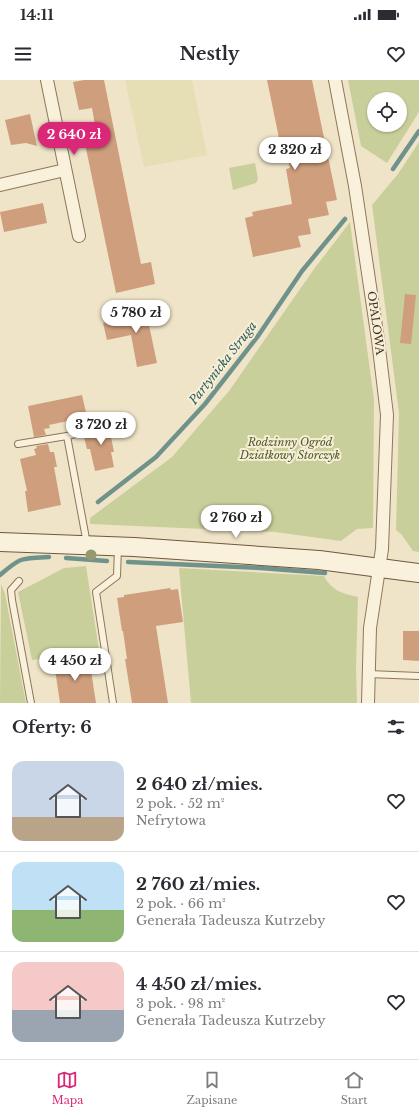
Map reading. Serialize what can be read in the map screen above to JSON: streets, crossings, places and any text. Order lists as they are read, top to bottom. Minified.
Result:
{"streets":{"street":["OPALOWA"]},"water":["Partynicka Struga"],"parks":["Rodzinny Ogród Działkowy Storczyk"],"page":{"status":"14:11","header":"Nestly","price":["2 640 zł","2 320 zł","5 780 zł","3 720 zł","2 760 zł","4 450 zł"],"heading":"Oferty: 6","list":[{"name":"2 640 zł/mies.","note":"2 pok. · 52 m² · Nefrytowa"},{"name":"2 760 zł/mies.","note":"2 pok. · 66 m² · Generała Tadeusza Kutrzeby"},{"name":"4 450 zł/mies.","note":"3 pok. · 98 m² · Generała Tadeusza Kutrzeby"}],"tabs":["Mapa","Zapisane","Start"]}}
